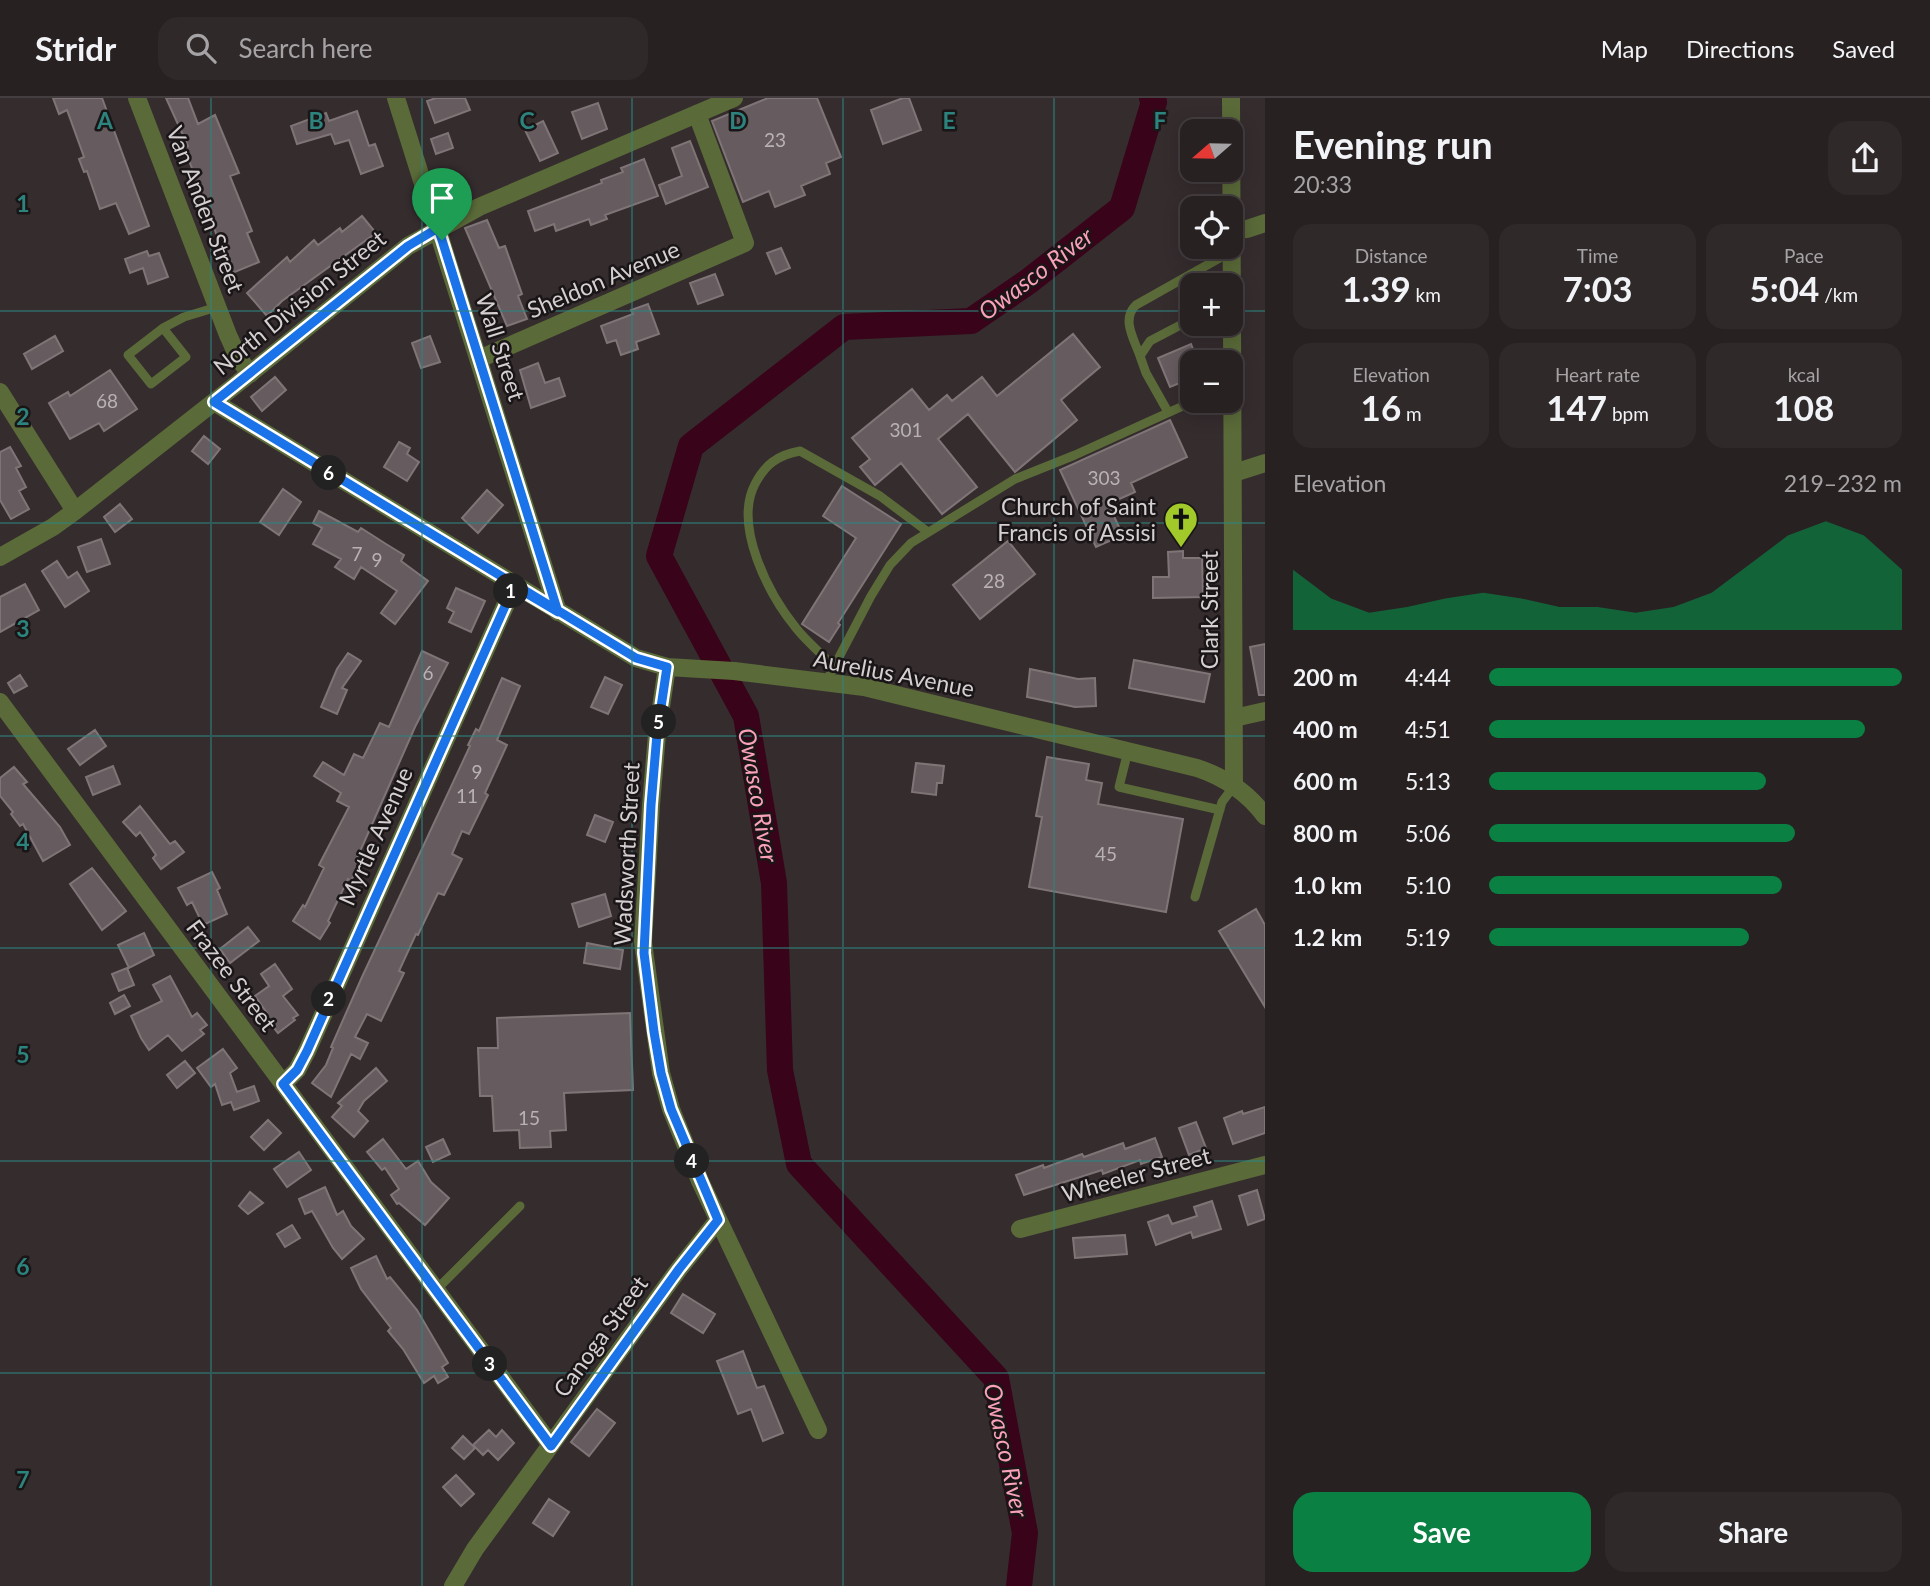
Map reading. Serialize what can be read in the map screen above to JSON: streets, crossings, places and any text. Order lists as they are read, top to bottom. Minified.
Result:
{"streets":{"street":["Van Anden Street","Sheldon Avenue","North Division Street","Wall Street","Clark Street","Aurelius Avenue","Myrtle Avenue","Wadsworth Street","Frazee Street","Wheeler Street","Canoga Street"]},"crossings":[["Van Anden Street","North Division Street"],["Sheldon Avenue","North Division Street"],["Sheldon Avenue","Wall Street"],["North Division Street","Wall Street"],["North Division Street","Aurelius Avenue"],["Wall Street","Aurelius Avenue"],["Clark Street","Aurelius Avenue"],["Aurelius Avenue","Myrtle Avenue"],["Aurelius Avenue","Wadsworth Street"],["Myrtle Avenue","Frazee Street"],["Wadsworth Street","Canoga Street"],["Frazee Street","Canoga Street"]],"water":["Owasco River"],"places":{"church":["Church of Saint Francis of Assisi"]},"house_numbers":["23","68","301","303","7","9","28","6","9","11","45","15"],"north":"left","page":{"header":"Stridr","search":"Search here","nav":["Map","Directions","Saved"],"heading":["Evening run","20:33"],"map_buttons":["+","−"],"stats":[["Distance","1.39 km"],["Time","7:03"],["Pace","5:04 /km"],["Elevation","16 m"],["Heart rate","147 bpm"],["kcal","108"]],"pins":["6","1","5","2","4","3"],"chart":["Elevation","219–232 m"],"list":[{"name":"200 m","note":"4:44"},{"name":"400 m","note":"4:51"},{"name":"600 m","note":"5:13"},{"name":"800 m","note":"5:06"},{"name":"1.0 km","note":"5:10"},{"name":"1.2 km","note":"5:19"}],"buttons":["Save","Share"]},"grid":{"columns":["A","B","C","D","E","F"],"rows":["1","2","3","4","5","6","7"]}}
